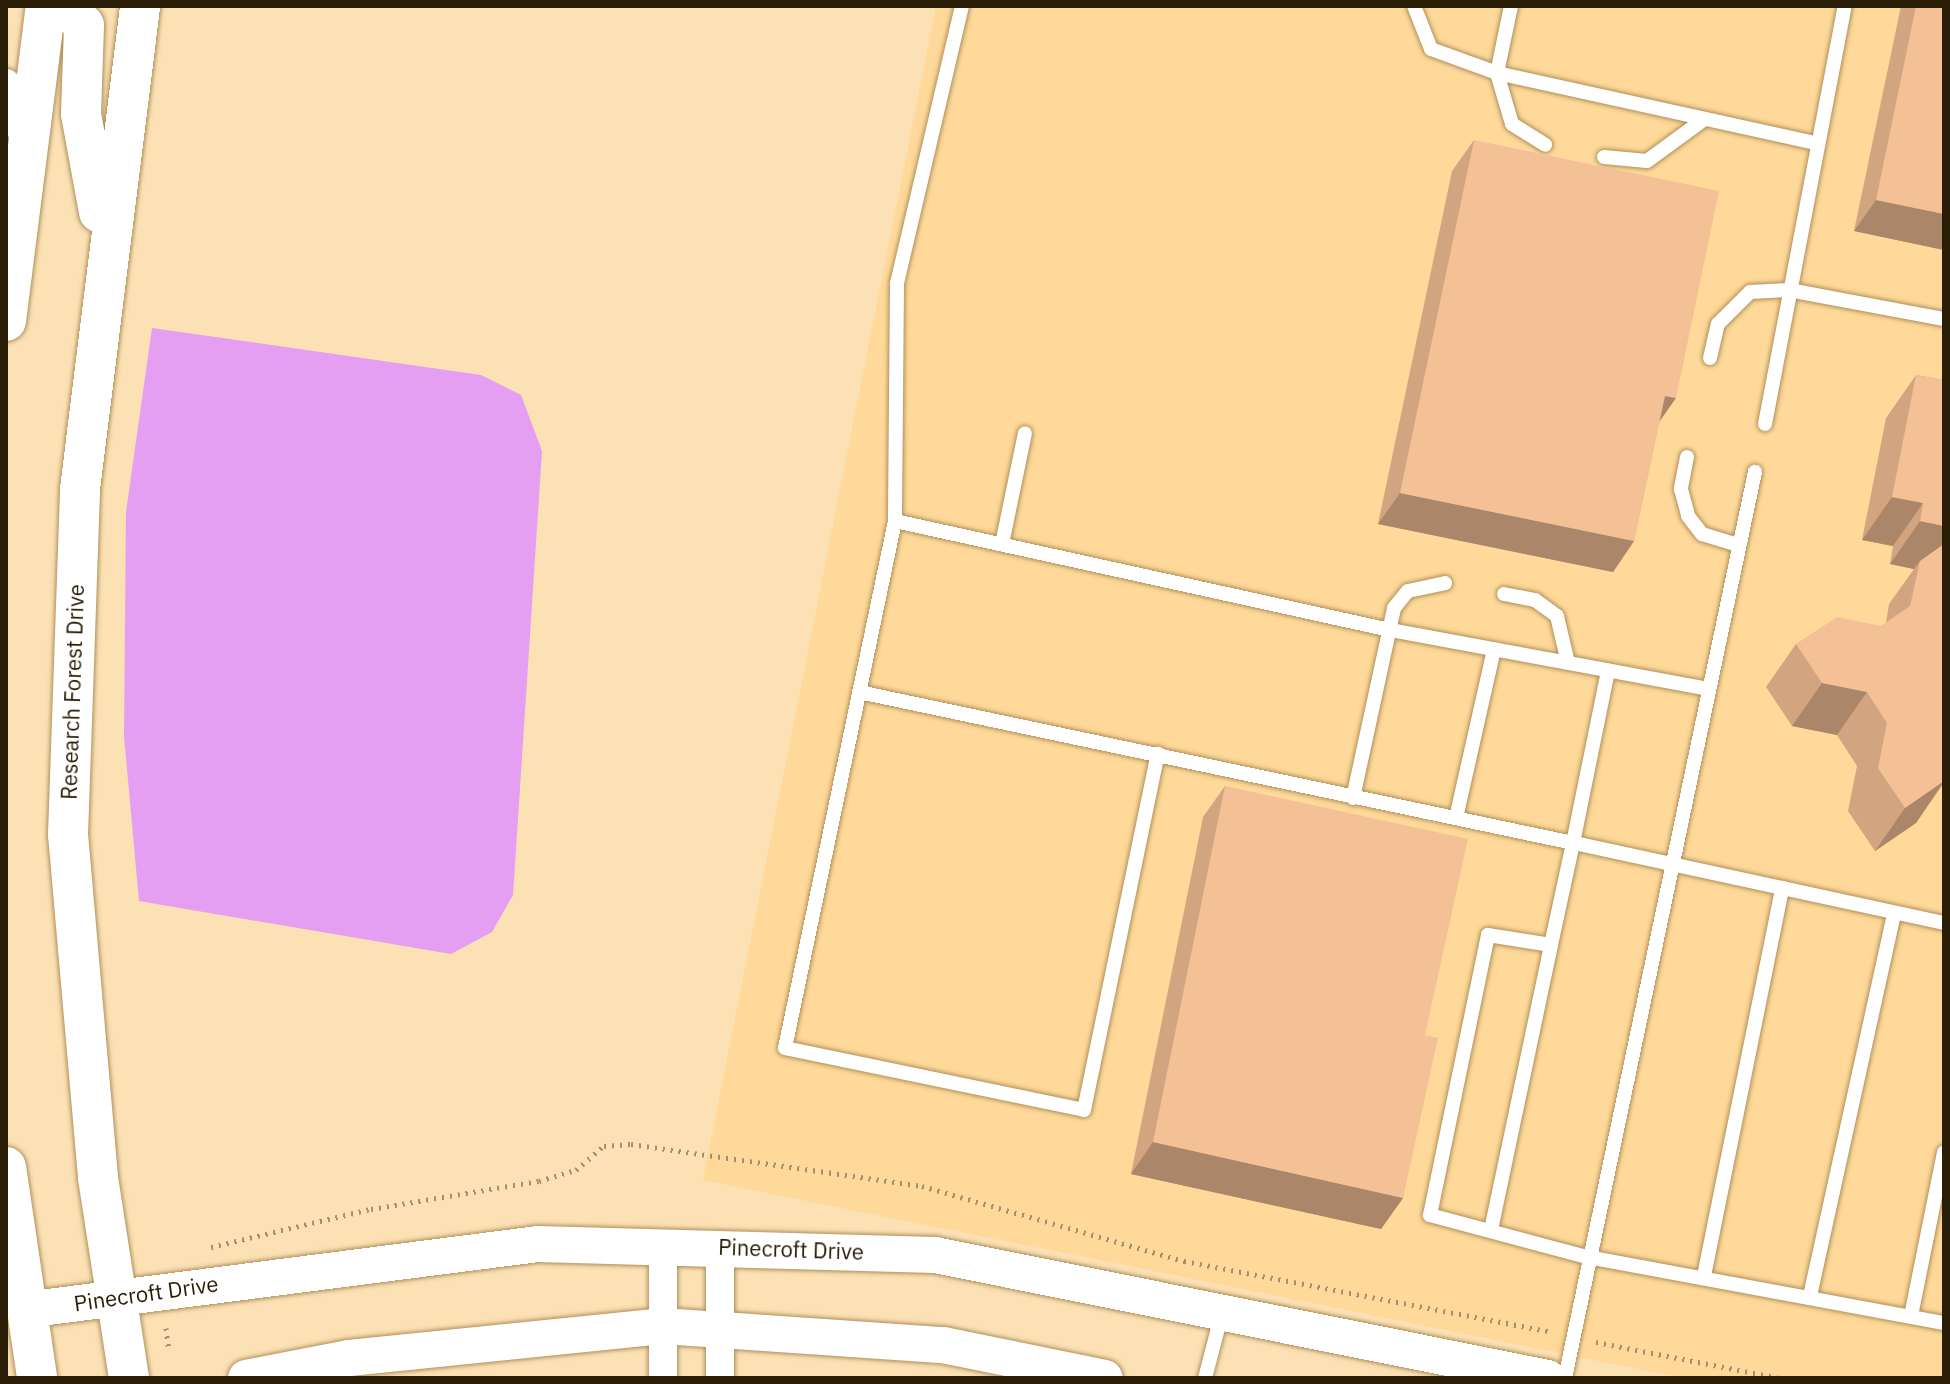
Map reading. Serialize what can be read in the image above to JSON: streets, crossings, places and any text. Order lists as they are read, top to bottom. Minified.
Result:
{"streets":{"main road":["Research Forest Drive"],"street":["Pinecroft Drive"]},"crossings":[["Research Forest Drive","Pinecroft Drive"]]}
